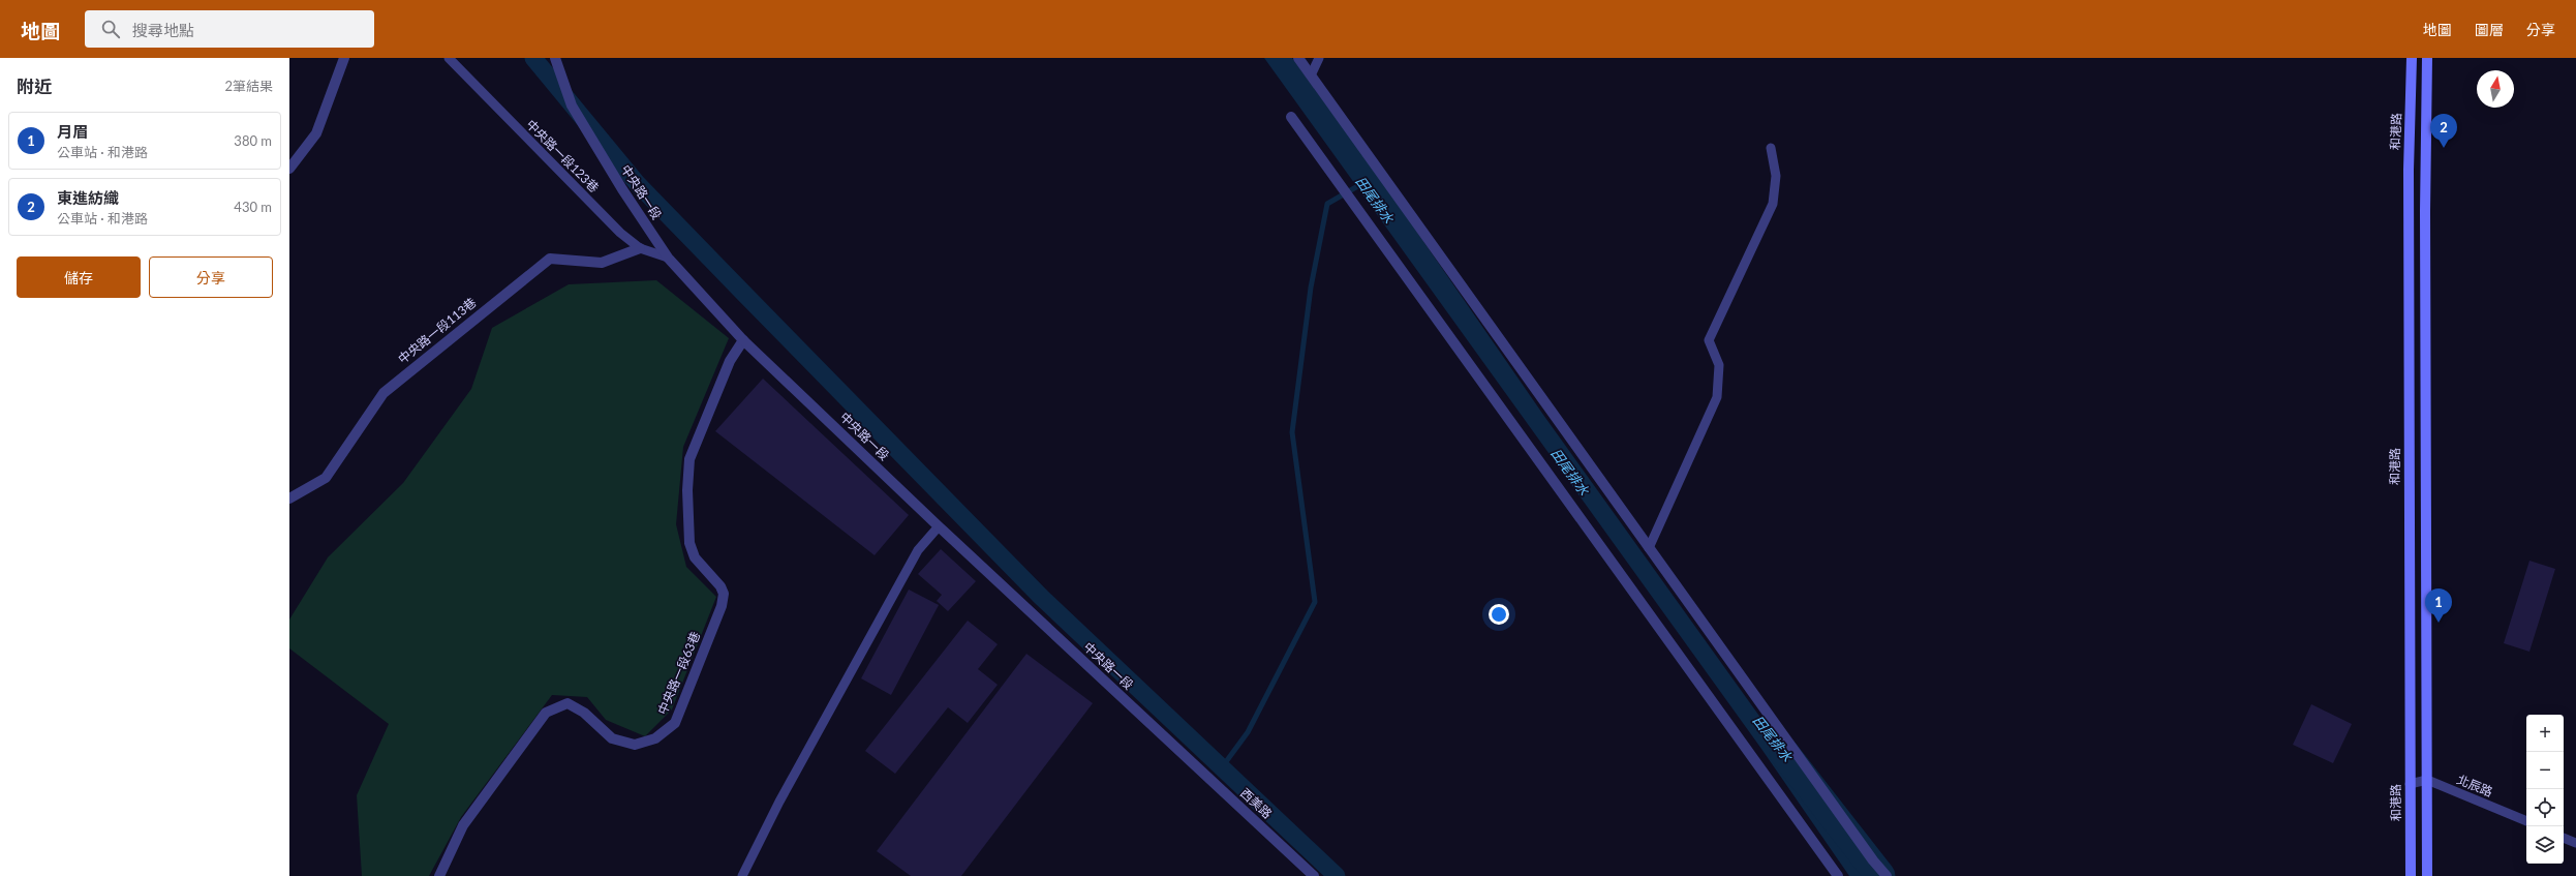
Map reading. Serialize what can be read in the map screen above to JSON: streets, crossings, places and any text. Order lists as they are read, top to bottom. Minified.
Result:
{"streets":{"main road":["和港路"],"street":["中央路一段","中央路一段113巷","中央路一段63巷","西美路"],"lane":["中央路一段123巷","北辰路"]},"crossings":[["中央路一段123巷","中央路一段"],["中央路一段123巷","中央路一段113巷"],["中央路一段","中央路一段63巷"],["中央路一段","西美路"]],"water":["田尾排水"],"north":"top","page":{"header":"地圖","search":"搜尋地點","nav":["地圖","圖層","分享"],"heading":["附近","2筆結果"],"list":[{"mark":"1","name":"月眉","note":"公車站 · 和港路","value":"380 m"},{"mark":"2","name":"東進紡織","note":"公車站 · 和港路","value":"430 m"}],"pins":["2","1"],"buttons":["儲存","分享"],"map_buttons":["+","−"]}}
